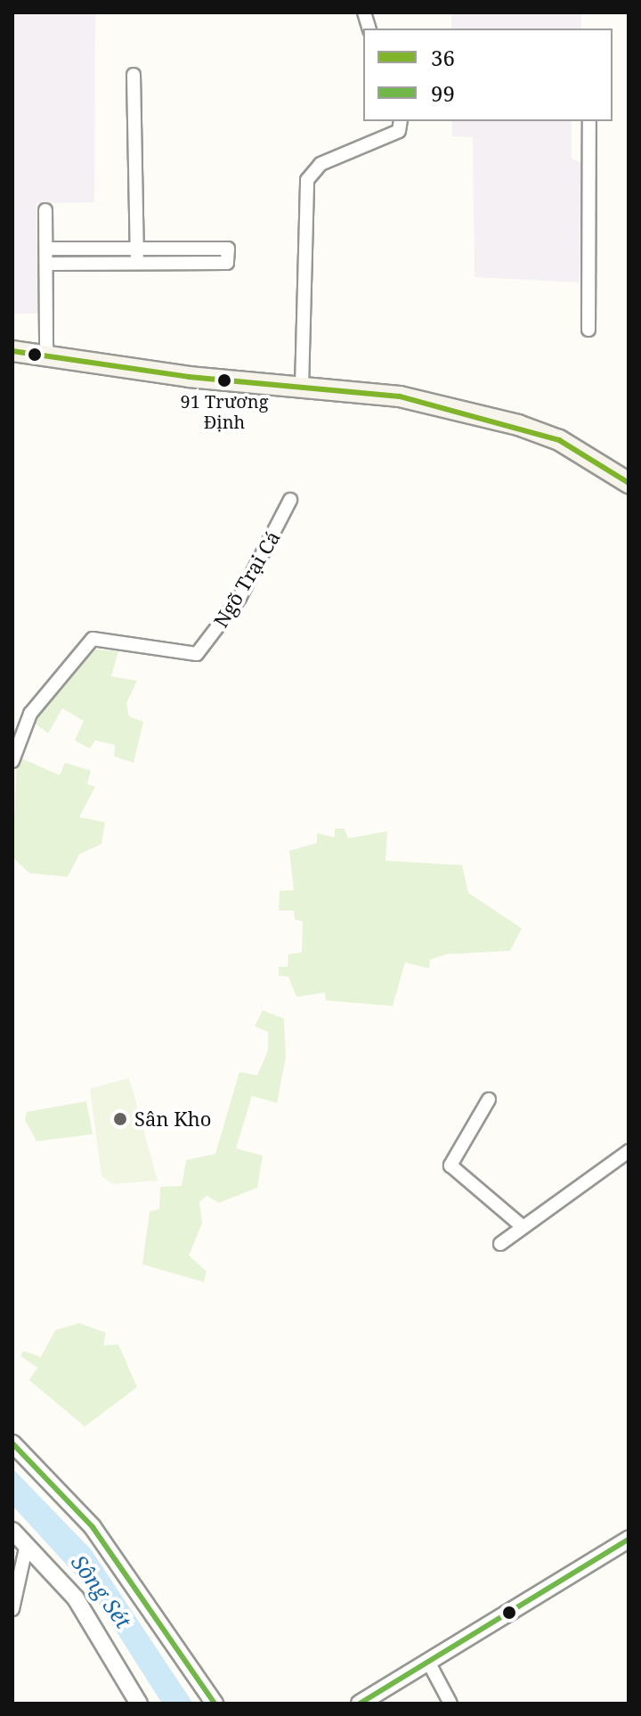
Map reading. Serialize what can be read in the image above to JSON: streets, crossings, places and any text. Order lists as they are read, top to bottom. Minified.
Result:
{"streets":{"street":["Ngõ Trại Cá"]},"water":["Sông Sét"],"places":["91 Trương Định","Sân Kho"],"lines":["transit line 36","transit line 99"],"legend":["36","99"]}
